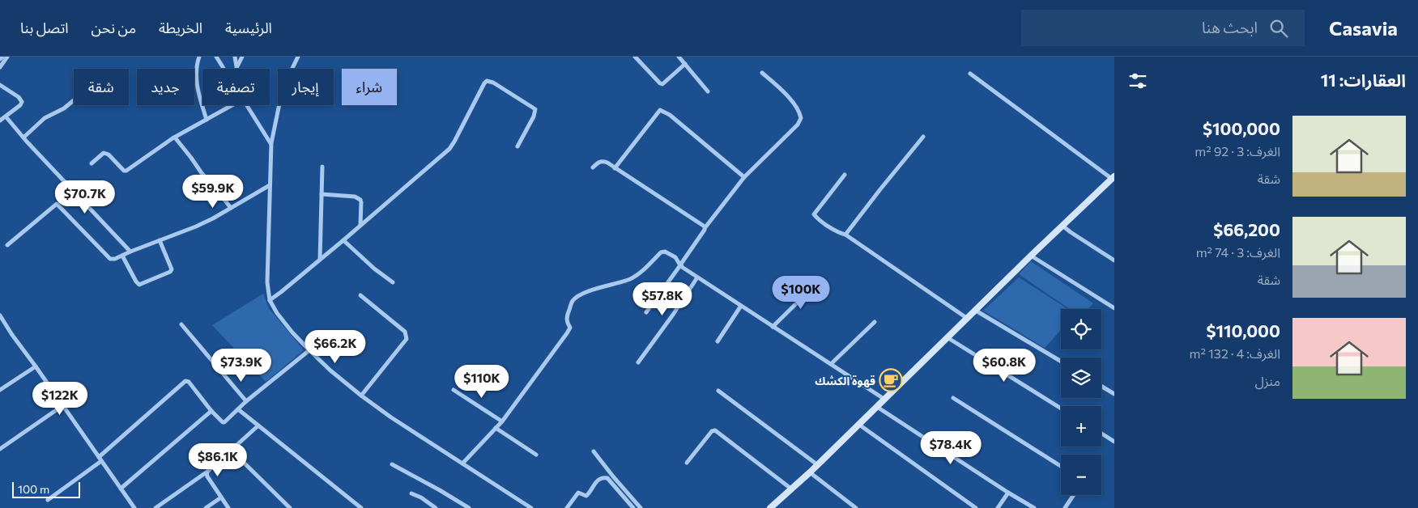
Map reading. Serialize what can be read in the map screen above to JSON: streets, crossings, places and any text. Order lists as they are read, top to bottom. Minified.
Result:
{"places":{"cafe":["قهوة الكشك"]},"scale_bar":"100 m","page":{"header":"Casavia","search":"ابحث هنا","nav":["الرئيسية","الخريطة","من نحن","اتصل بنا"],"heading":"العقارات: 11","chip":["شراء","إيجار","تصفية","جديد","شقة"],"list":[{"name":"$100,000","note":"الغرف: 3 · 92 m² · شقة"},{"name":"$66,200","note":"الغرف: 3 · 74 m² · شقة"},{"name":"$110,000","note":"الغرف: 4 · 132 m² · منزل"}],"price":["$59.9K","$70.7K","$100K","$57.8K","$66.2K","$73.9K","$60.8K","$110K","$122K","$78.4K","$86.1K"],"map_buttons":["+","−"],"scale":"100 m"}}
